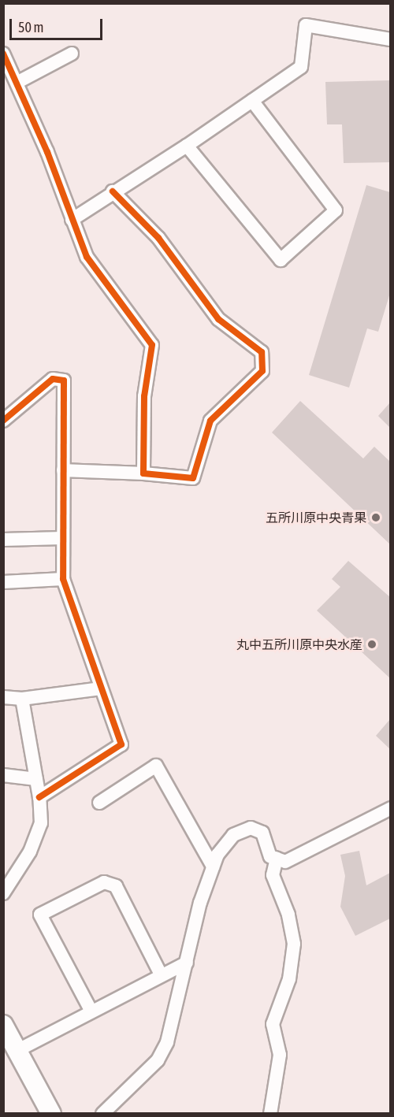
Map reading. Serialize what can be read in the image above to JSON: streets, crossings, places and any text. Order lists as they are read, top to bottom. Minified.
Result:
{"places":["五所川原中央青果","丸中五所川原中央水産"],"scale_bar":"50 m"}
